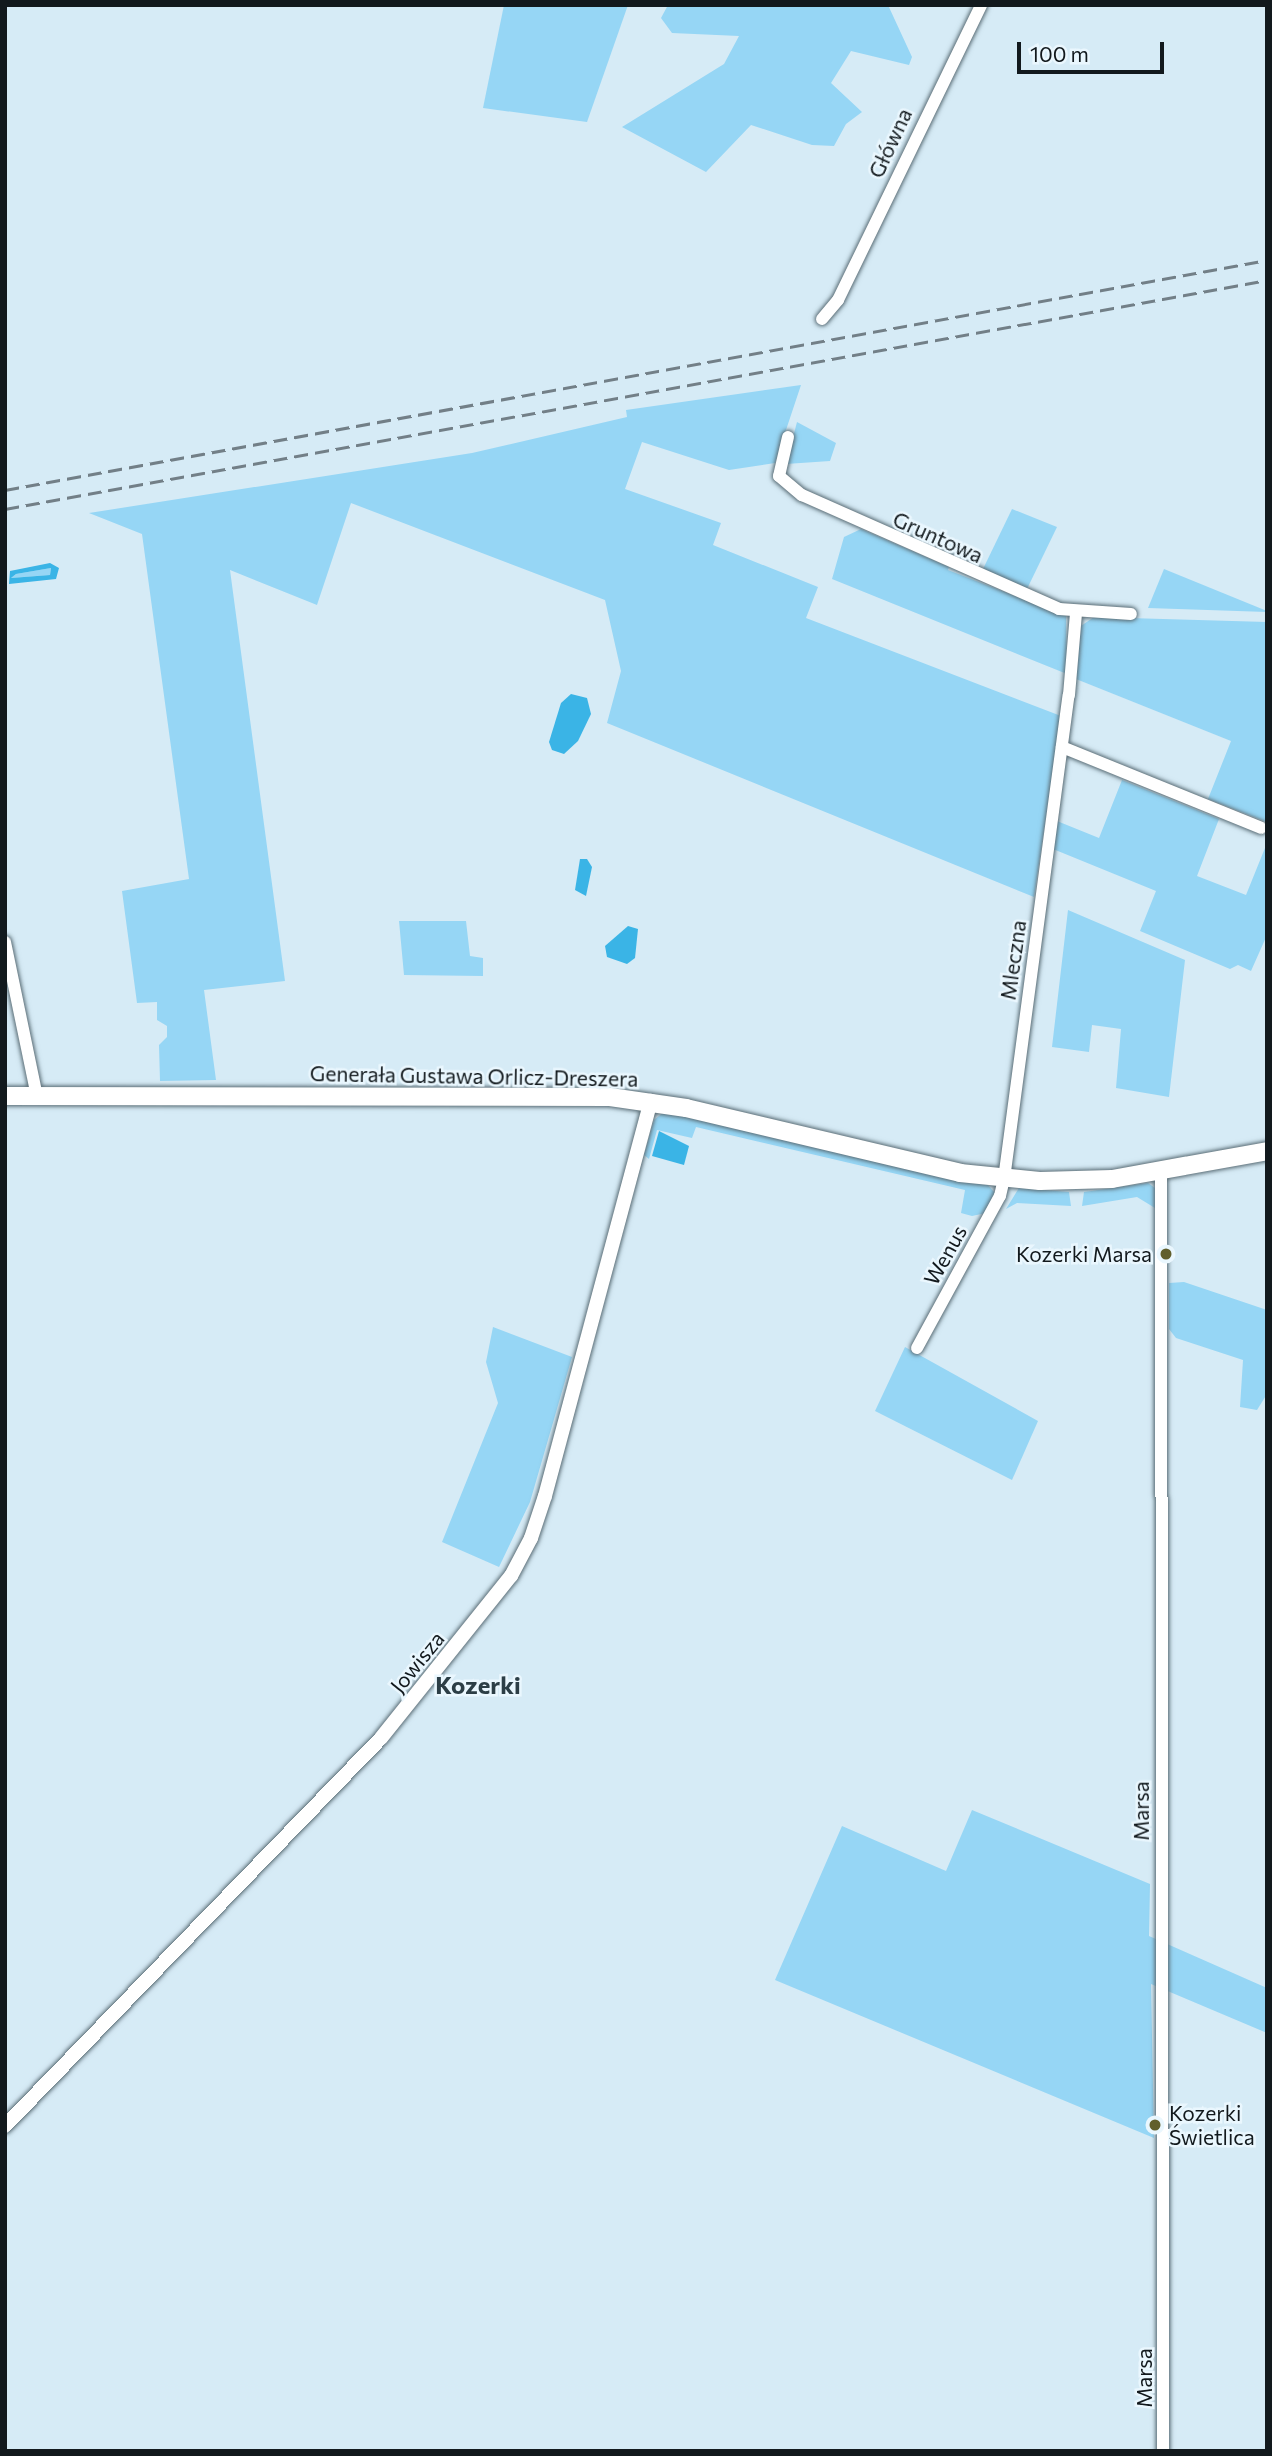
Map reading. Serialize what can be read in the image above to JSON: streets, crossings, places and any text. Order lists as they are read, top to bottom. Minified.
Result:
{"streets":{"main road":["Generała Gustawa Orlicz-Dreszera"],"street":["Główna","Gruntowa","Mleczna","Wenus","Jowisza","Marsa"]},"crossings":[["Gruntowa","Mleczna"],["Mleczna","Generała Gustawa Orlicz-Dreszera"],["Mleczna","Wenus"],["Generała Gustawa Orlicz-Dreszera","Wenus"],["Generała Gustawa Orlicz-Dreszera","Jowisza"],["Generała Gustawa Orlicz-Dreszera","Marsa"]],"districts":["Kozerki"],"places":["Kozerki Marsa","Kozerki Świetlica"],"scale_bar":"100 m"}
